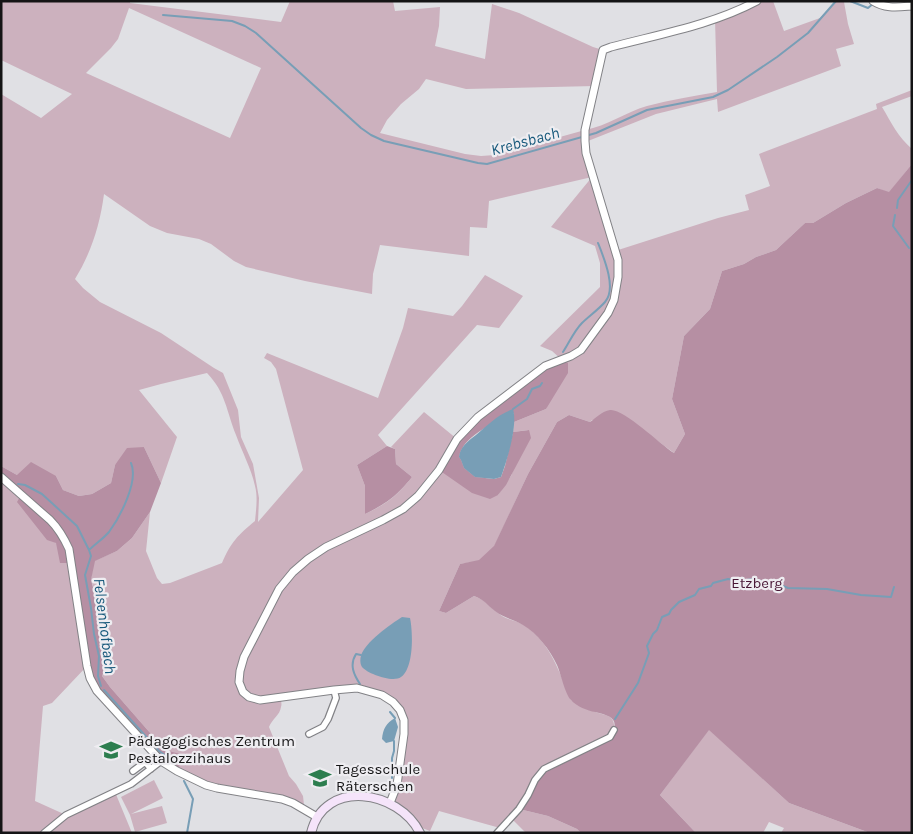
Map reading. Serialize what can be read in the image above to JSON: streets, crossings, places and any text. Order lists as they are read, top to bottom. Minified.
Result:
{"water":["Krebsbach","Felsenhofbach"],"parks":["Etzberg"],"places":{"school or university":["Pädagogisches Zentrum Pestalozzihaus","Tagesschule Räterschen"]}}
